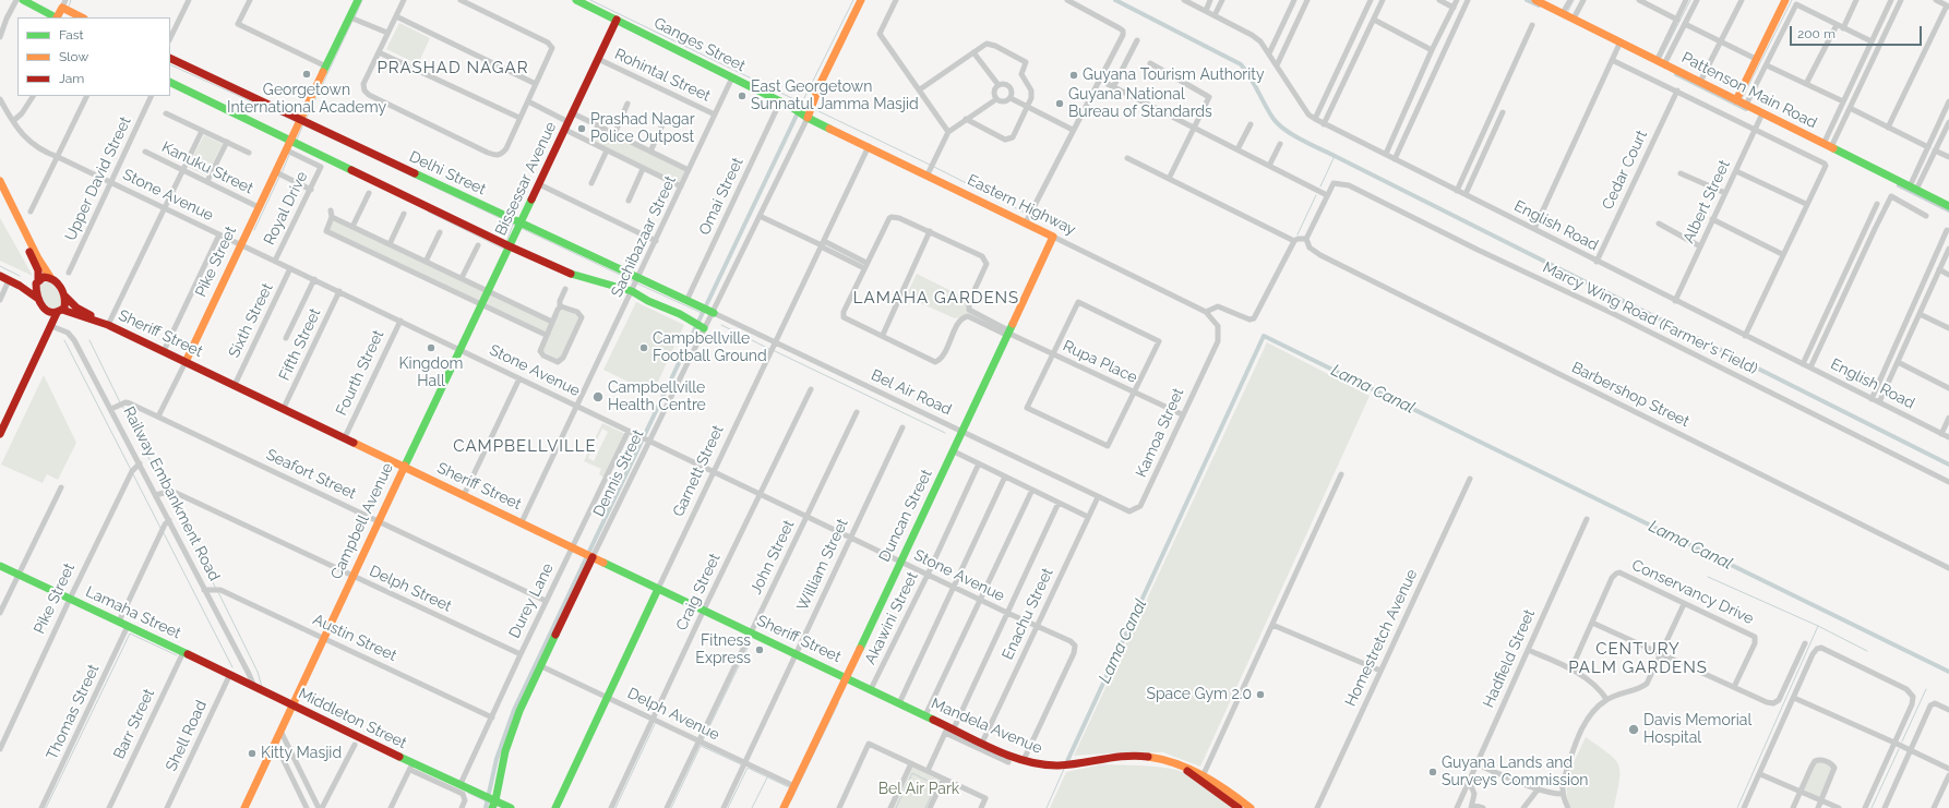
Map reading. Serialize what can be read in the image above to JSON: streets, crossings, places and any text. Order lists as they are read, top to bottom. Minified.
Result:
{"streets":{"street":["Ganges Street","Rohintal Street","Pattenson Main Road","Kanuku Street","Cedar Court","Delhi Street","Upper David Street","Bissessar Avenue","Stone Avenue","Omai Street","Albert Street","Eastern Highway","Royal Drive","English Road","Sachibazaar Street","Pike Street","Marcy Wing Road (Farmer's Field)","Sixth Street","Sheriff Street","Fifth Street","Rupa Place","Fourth Street","Bel Air Road","Barbershop Street","Kamoa Street","Garnett Street","Dennis Street","Seafort Street","Railway Embankment Road","Duncan Street","Campbell Avenue","John Street","William Street","Delph Street","Craig Street","Conservancy Drive","Durey Lane","Lamaha Street","Enachu Street","Akawini Street","Austin Street","Homestretch Avenue","Hadfield Street","Thomas Street","Delph Avenue","Middleton Street","Barr Street","Mandela Avenue","Shell Road"]},"crossings":[["Ganges Street","Bissessar Avenue"],["Ganges Street","Omai Street"],["Ganges Street","Eastern Highway"],["Ganges Street","Sachibazaar Street"],["Ganges Street","Dennis Street"],["Rohintal Street","Bissessar Avenue"],["Rohintal Street","Sachibazaar Street"],["Pattenson Main Road","Albert Street"],["Kanuku Street","Pike Street"],["Cedar Court","English Road"],["Delhi Street","Bissessar Avenue"],["Delhi Street","Omai Street"],["Delhi Street","Sachibazaar Street"],["Delhi Street","Pike Street"],["Delhi Street","Bel Air Road"],["Delhi Street","Dennis Street"],["Upper David Street","Stone Avenue"],["Bissessar Avenue","Stone Avenue"],["Bissessar Avenue","Campbell Avenue"],["Stone Avenue","Royal Drive"],["Stone Avenue","Sachibazaar Street"],["Stone Avenue","Pike Street"],["Stone Avenue","Sixth Street"],["Stone Avenue","Fifth Street"],["Stone Avenue","Fourth Street"],["Stone Avenue","Garnett Street"],["Stone Avenue","Dennis Street"],["Stone Avenue","Duncan Street"],["Stone Avenue","Campbell Avenue"],["Stone Avenue","John Street"],["Stone Avenue","William Street"],["Stone Avenue","Craig Street"],["Stone Avenue","Durey Lane"],["Stone Avenue","Enachu Street"],["Stone Avenue","Akawini Street"],["Stone Avenue","Mandela Avenue"],["Albert Street","English Road"],["Eastern Highway","Kamoa Street"],["Eastern Highway","Garnett Street"],["Eastern Highway","Dennis Street"],["Eastern Highway","Duncan Street"],["Royal Drive","Pike Street"],["Sachibazaar Street","Sheriff Street"],["Pike Street","Sheriff Street"],["Pike Street","Seafort Street"],["Pike Street","Railway Embankment Road"],["Pike Street","Lamaha Street"],["Sixth Street","Sheriff Street"],["Sheriff Street","Fifth Street"],["Sheriff Street","Fourth Street"],["Sheriff Street","Garnett Street"],["Sheriff Street","Dennis Street"],["Sheriff Street","Duncan Street"],["Sheriff Street","Campbell Avenue"],["Sheriff Street","John Street"],["Sheriff Street","William Street"],["Sheriff Street","Craig Street"],["Sheriff Street","Durey Lane"],["Sheriff Street","Mandela Avenue"],["Rupa Place","Kamoa Street"],["Rupa Place","Duncan Street"],["Bel Air Road","Kamoa Street"],["Bel Air Road","Garnett Street"],["Bel Air Road","Dennis Street"],["Bel Air Road","Duncan Street"],["Bel Air Road","Enachu Street"],["Kamoa Street","Enachu Street"],["Garnett Street","Delph Avenue"],["Dennis Street","Delph Avenue"],["Dennis Street","Middleton Street"],["Seafort Street","Railway Embankment Road"],["Seafort Street","Campbell Avenue"],["Seafort Street","Durey Lane"],["Railway Embankment Road","Delph Street"],["Railway Embankment Road","Austin Street"],["Railway Embankment Road","Middleton Street"],["Duncan Street","Delph Avenue"],["Duncan Street","Mandela Avenue"],["Campbell Avenue","Delph Street"],["Campbell Avenue","Austin Street"],["Campbell Avenue","Middleton Street"],["John Street","Delph Avenue"],["William Street","Delph Avenue"],["Delph Street","Durey Lane"],["Craig Street","Delph Avenue"],["Durey Lane","Austin Street"],["Durey Lane","Middleton Street"],["Lamaha Street","Thomas Street"],["Lamaha Street","Middleton Street"],["Lamaha Street","Barr Street"],["Enachu Street","Mandela Avenue"],["Akawini Street","Mandela Avenue"],["Middleton Street","Barr Street"],["Middleton Street","Shell Road"]],"districts":["PRASHAD NAGAR","LAMAHA GARDENS","CAMPBELLVILLE","CENTURY PALM GARDENS"],"water":["Lama Canal"],"parks":["Bel Air Park"],"places":["Georgetown International Academy","Guyana Tourism Authority","East Georgetown Sunnatul Jamma Masjid","Guyana National Bureau of Standards","Prashad Nagar Police Outpost","Kingdom Hall","Campbellville Football Ground","Campbellville Health Centre","Fitness Express","Space Gym 2.0","Davis Memorial Hospital","Kitty Masjid","Guyana Lands and Surveys Commission"],"legend":["Fast","Slow","Jam"],"scale_bar":"200 m"}
